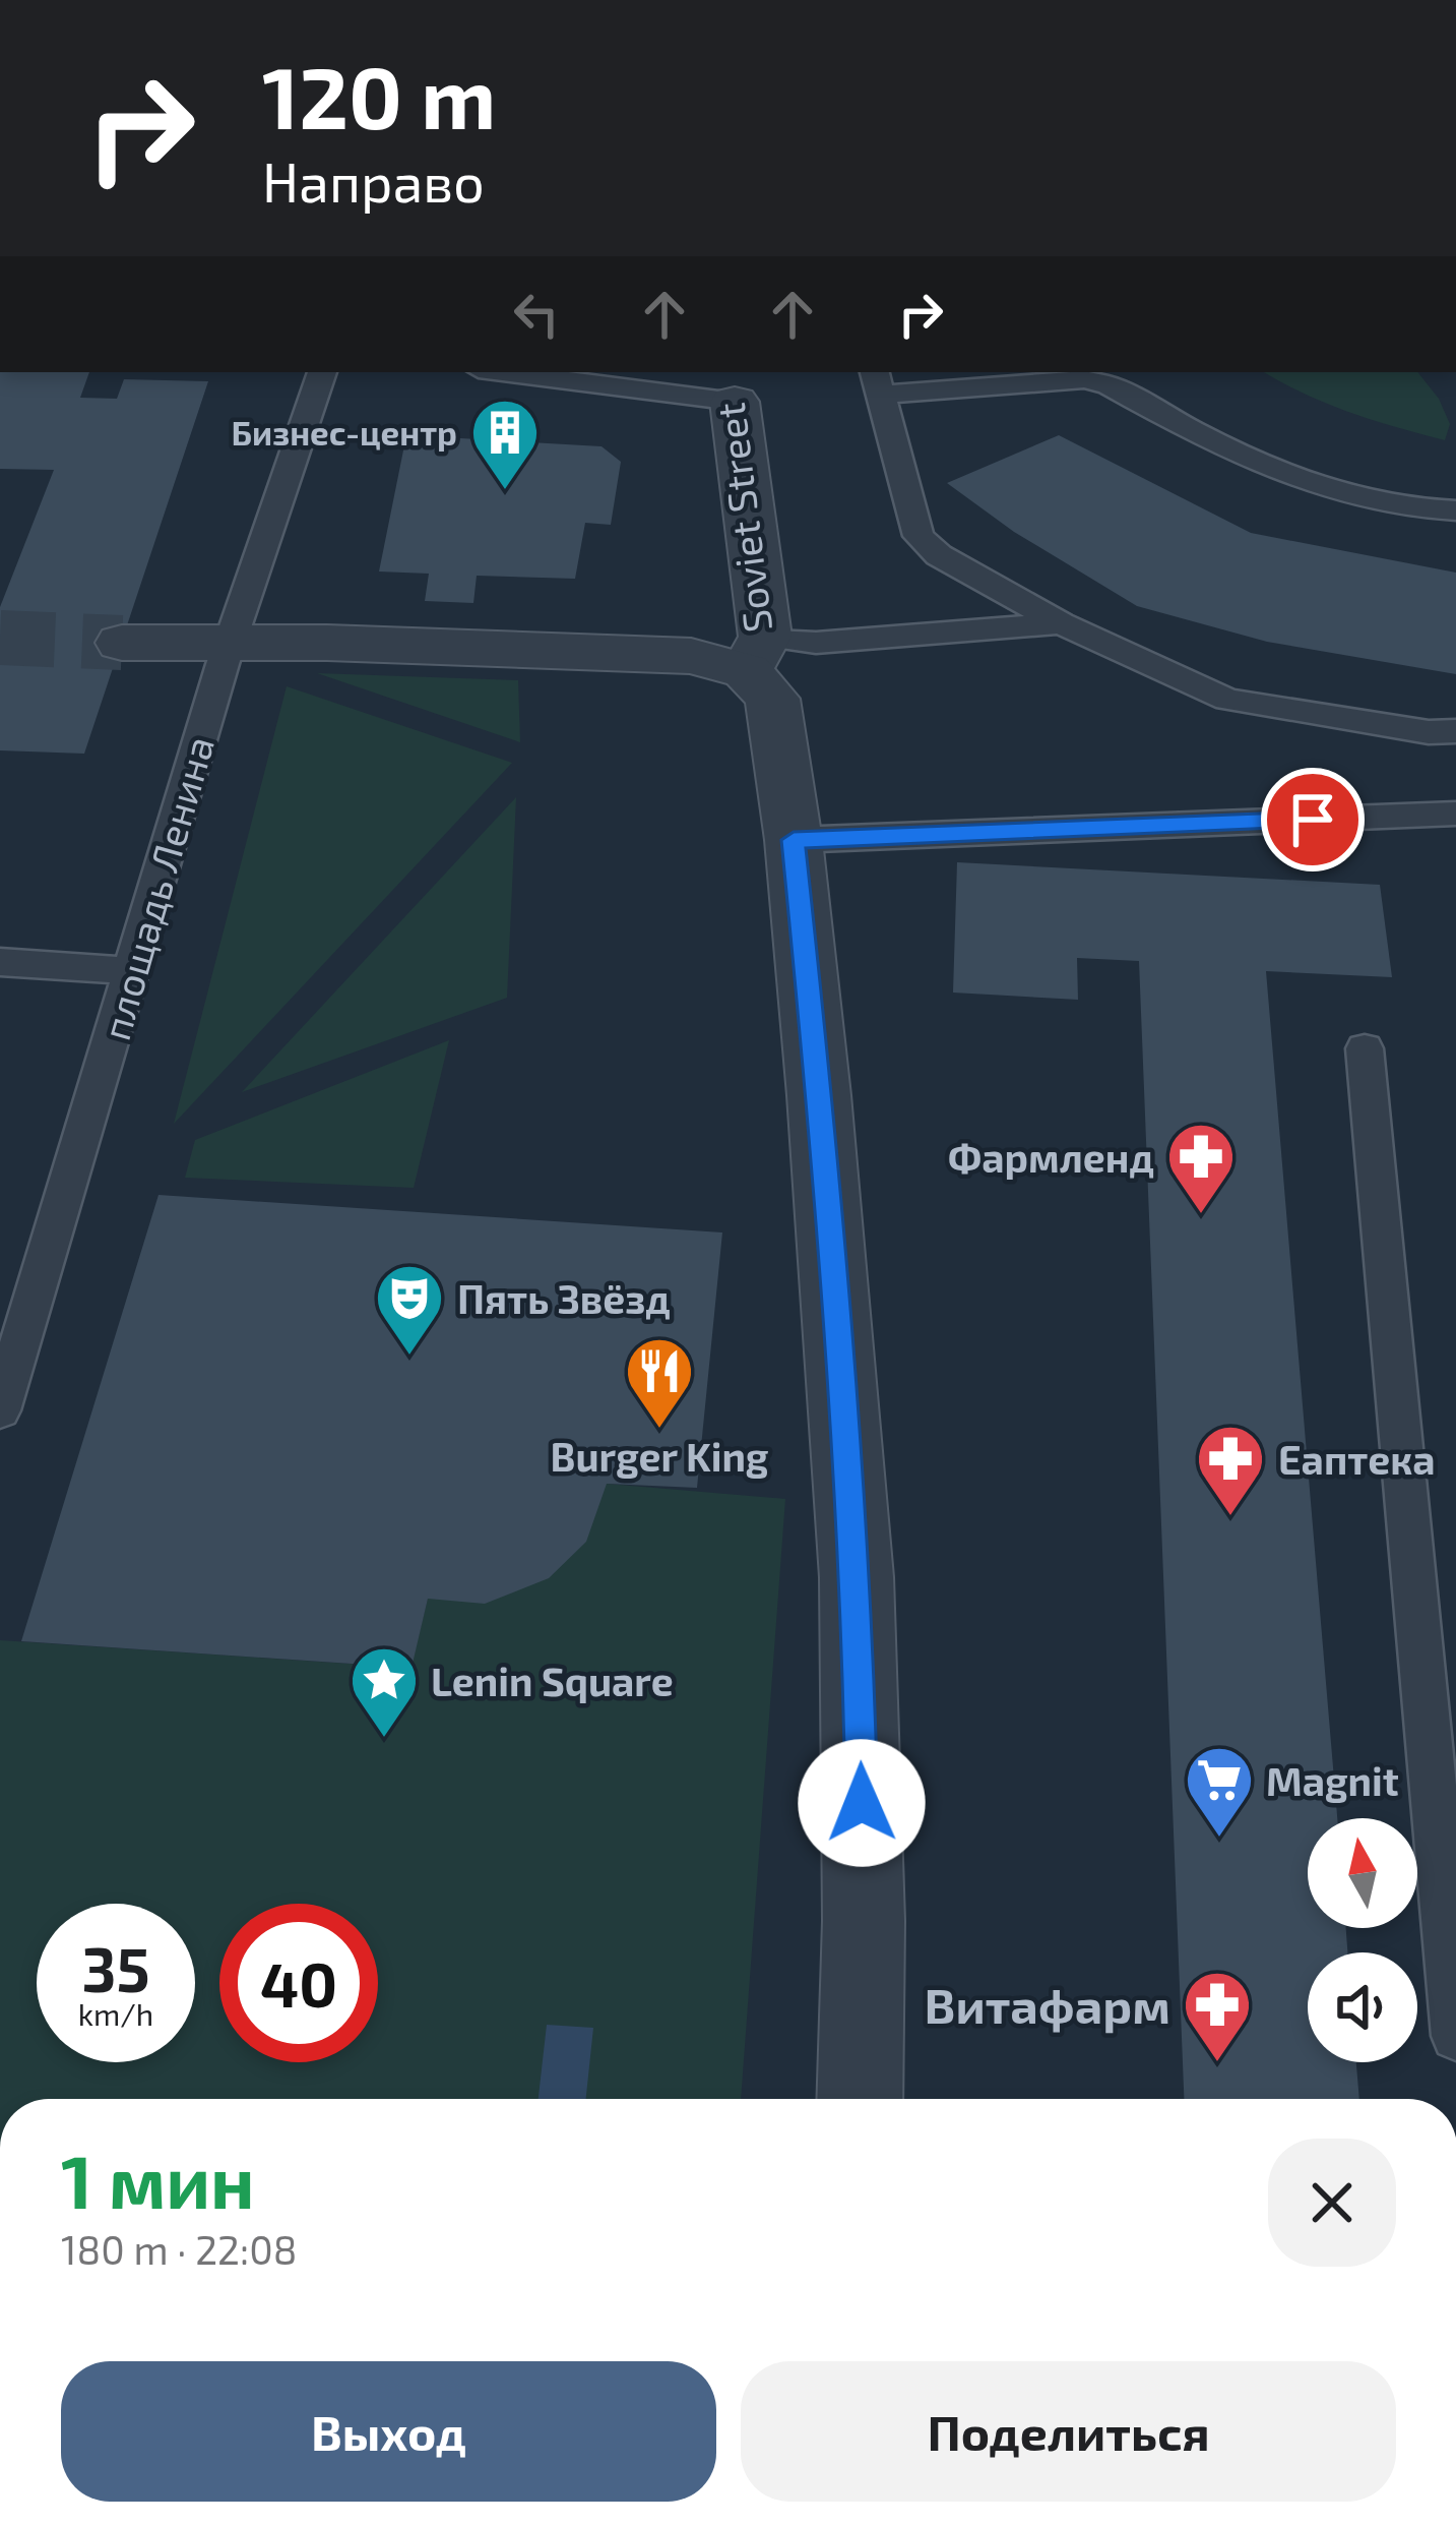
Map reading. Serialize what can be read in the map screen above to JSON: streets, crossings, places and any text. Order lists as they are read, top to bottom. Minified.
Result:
{"streets":{"street":["Soviet Street"],"lane":["площадь Ленина"]},"places":{"building":["Бизнес-центр"],"pharmacy":["Фармленд","Еаптека","Витафарм"],"theatre":["Пять Звёзд"],"restaurant":["Burger King"],"place":["Lenin Square"],"supermarket":["Magnit"]},"north":"top","page":{"turn":["120 m","Направо"],"speed":"35 km/h","limit":"40","heading":["1 мин","180 m · 22:08"],"buttons":["Выход","Поделиться"]}}
